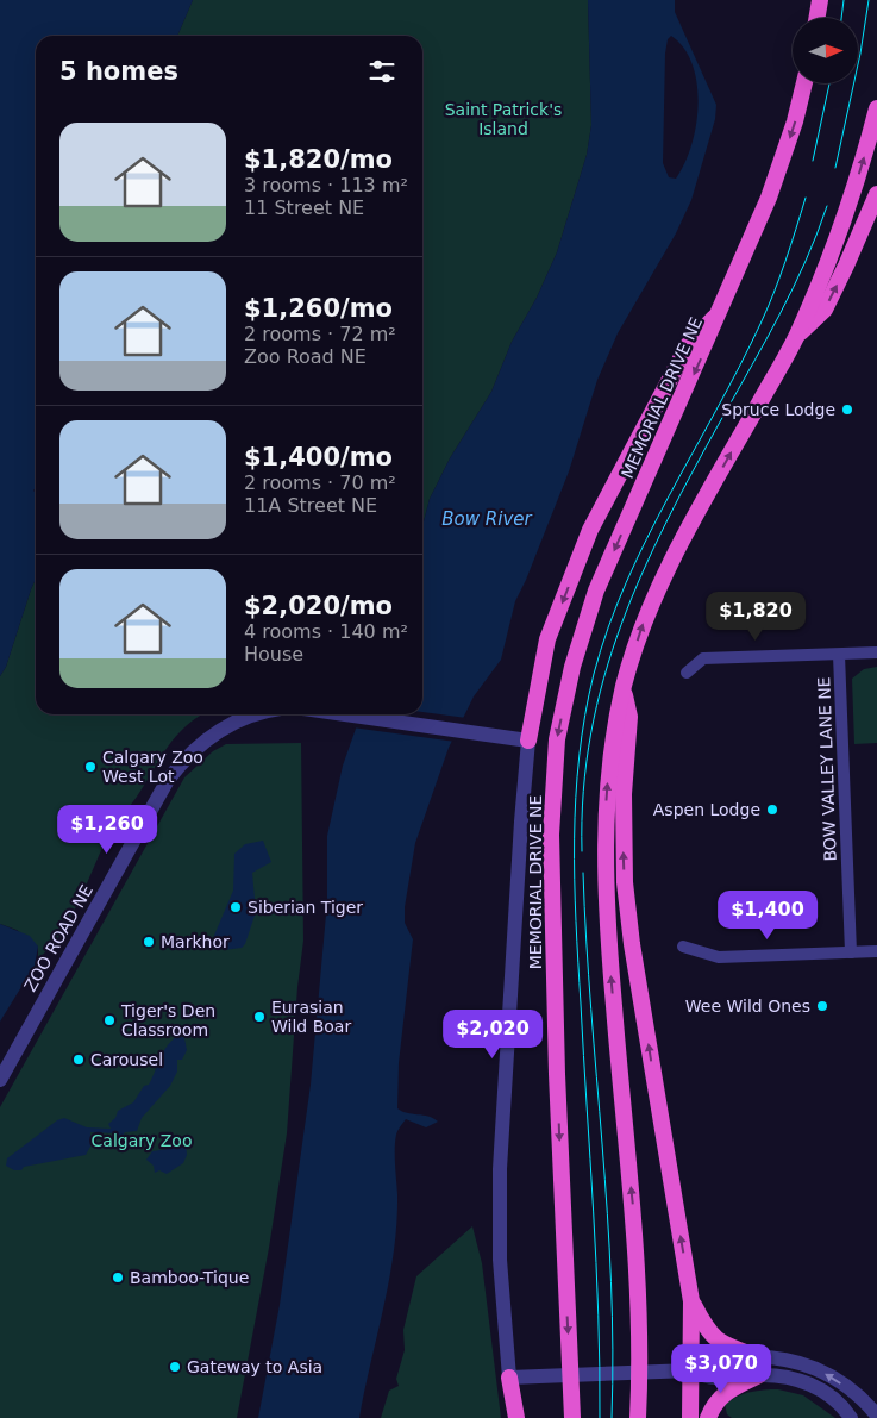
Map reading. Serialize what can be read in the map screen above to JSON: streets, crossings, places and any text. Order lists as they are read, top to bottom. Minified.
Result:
{"streets":{"highway":["MEMORIAL DRIVE NE"],"street":["BOW VALLEY LANE NE","ZOO ROAD NE"]},"water":["Bow River"],"parks":["Saint Patrick's Island","Calgary Zoo"],"places":["Spruce Lodge","Calgary Zoo West Lot","Aspen Lodge","Siberian Tiger","Markhor","Wee Wild Ones","Eurasian Wild Boar","Tiger's Den Classroom","Carousel","Bamboo-Tique","Gateway to Asia"],"north":"right","page":{"heading":"5 homes","list":[{"name":"$1,820/mo","note":"3 rooms · 113 m² · 11 Street NE"},{"name":"$1,260/mo","note":"2 rooms · 72 m² · Zoo Road NE"},{"name":"$1,400/mo","note":"2 rooms · 70 m² · 11A Street NE"},{"name":"$2,020/mo","note":"4 rooms · 140 m² · House"}],"price":["$1,820","$1,260","$1,400","$2,020","$3,070"]}}
